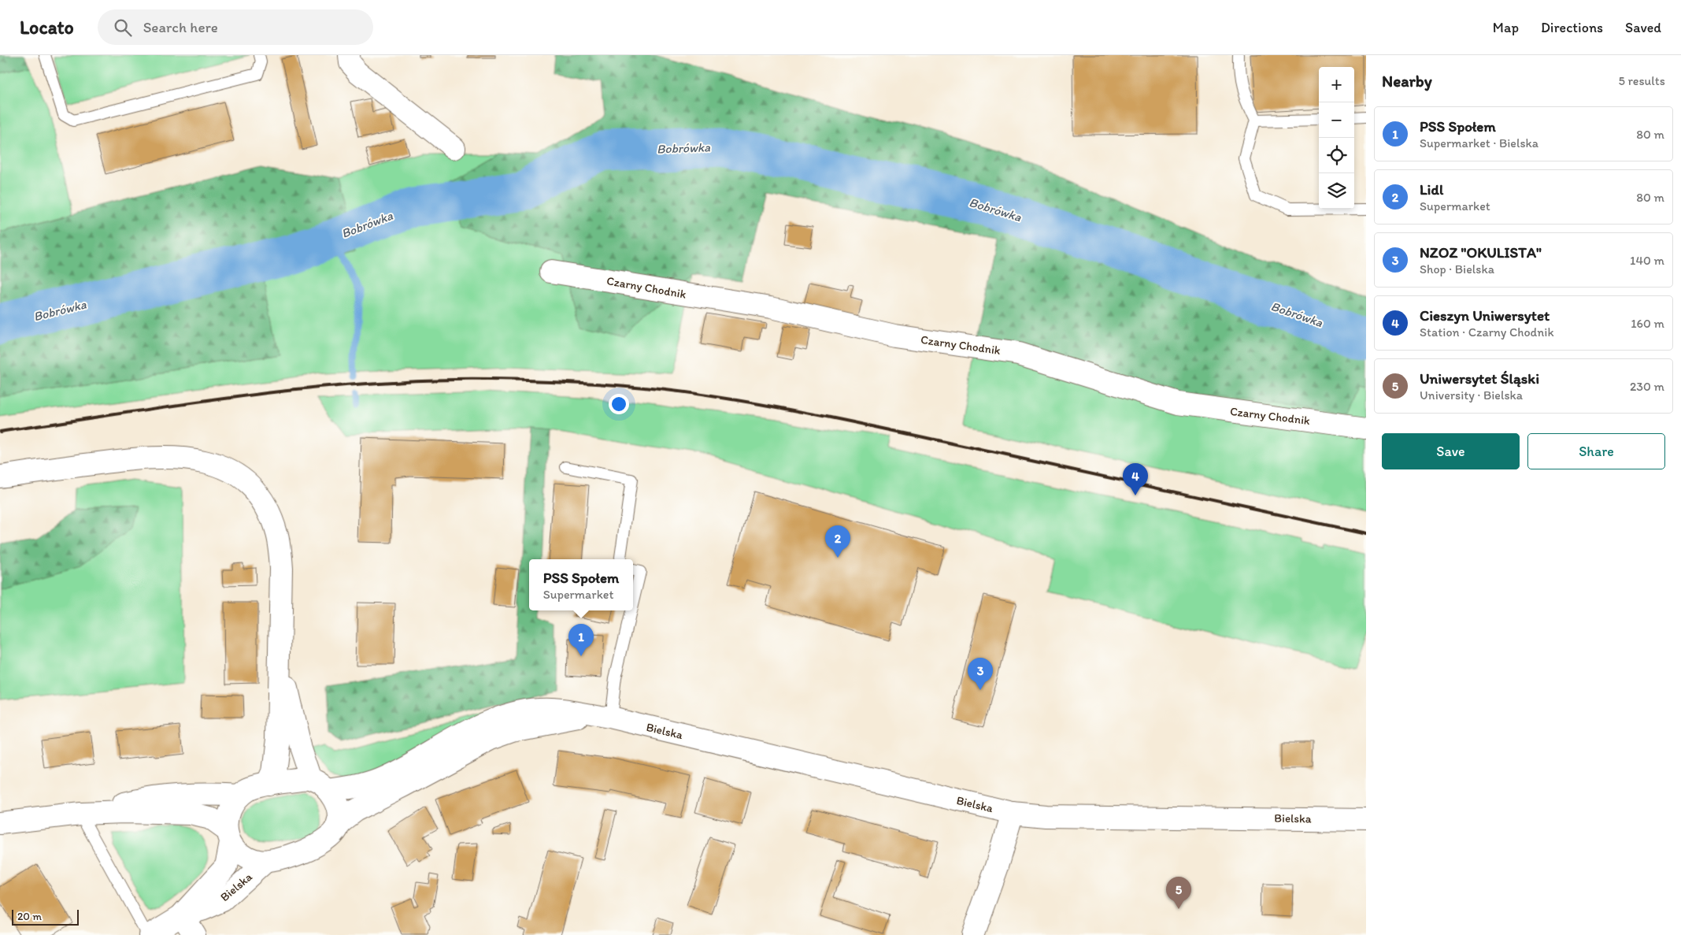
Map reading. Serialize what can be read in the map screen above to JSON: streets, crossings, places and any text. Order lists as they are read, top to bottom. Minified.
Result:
{"streets":{"street":["Czarny Chodnik","Bielska"]},"water":["Bobrówka"],"scale_bar":"20 m","page":{"header":"Locato","search":"Search here","nav":["Map","Directions","Saved"],"heading":["Nearby","5 results"],"map_buttons":["+","−"],"list":[{"mark":"1","name":"PSS Społem","note":"Supermarket · Bielska","value":"80 m"},{"mark":"2","name":"Lidl","note":"Supermarket","value":"80 m"},{"mark":"3","name":"NZOZ \"OKULISTA\"","note":"Shop · Bielska","value":"140 m"},{"mark":"4","name":"Cieszyn Uniwersytet","note":"Station · Czarny Chodnik","value":"160 m"},{"mark":"5","name":"Uniwersytet Śląski","note":"University · Bielska","value":"230 m"}],"buttons":["Save","Share"],"pins":["4","2","1","3","5"],"popup":["PSS Społem","Supermarket"],"scale":"20 m"}}
